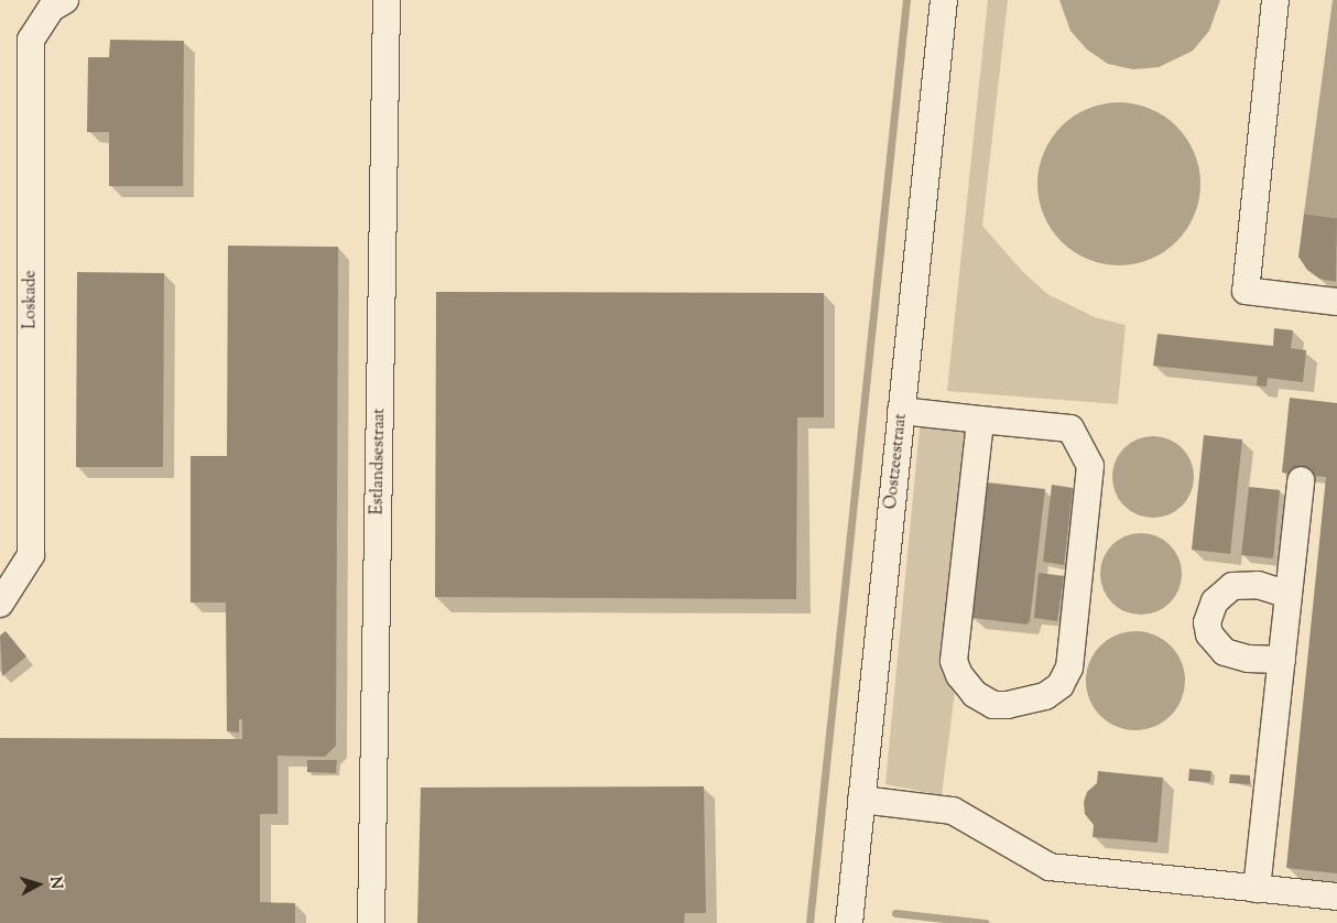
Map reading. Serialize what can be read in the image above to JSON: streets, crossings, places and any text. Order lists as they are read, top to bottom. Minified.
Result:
{"streets":{"street":["Loskade","Estlandsestraat","Oostzeestraat"]},"north":"right"}
